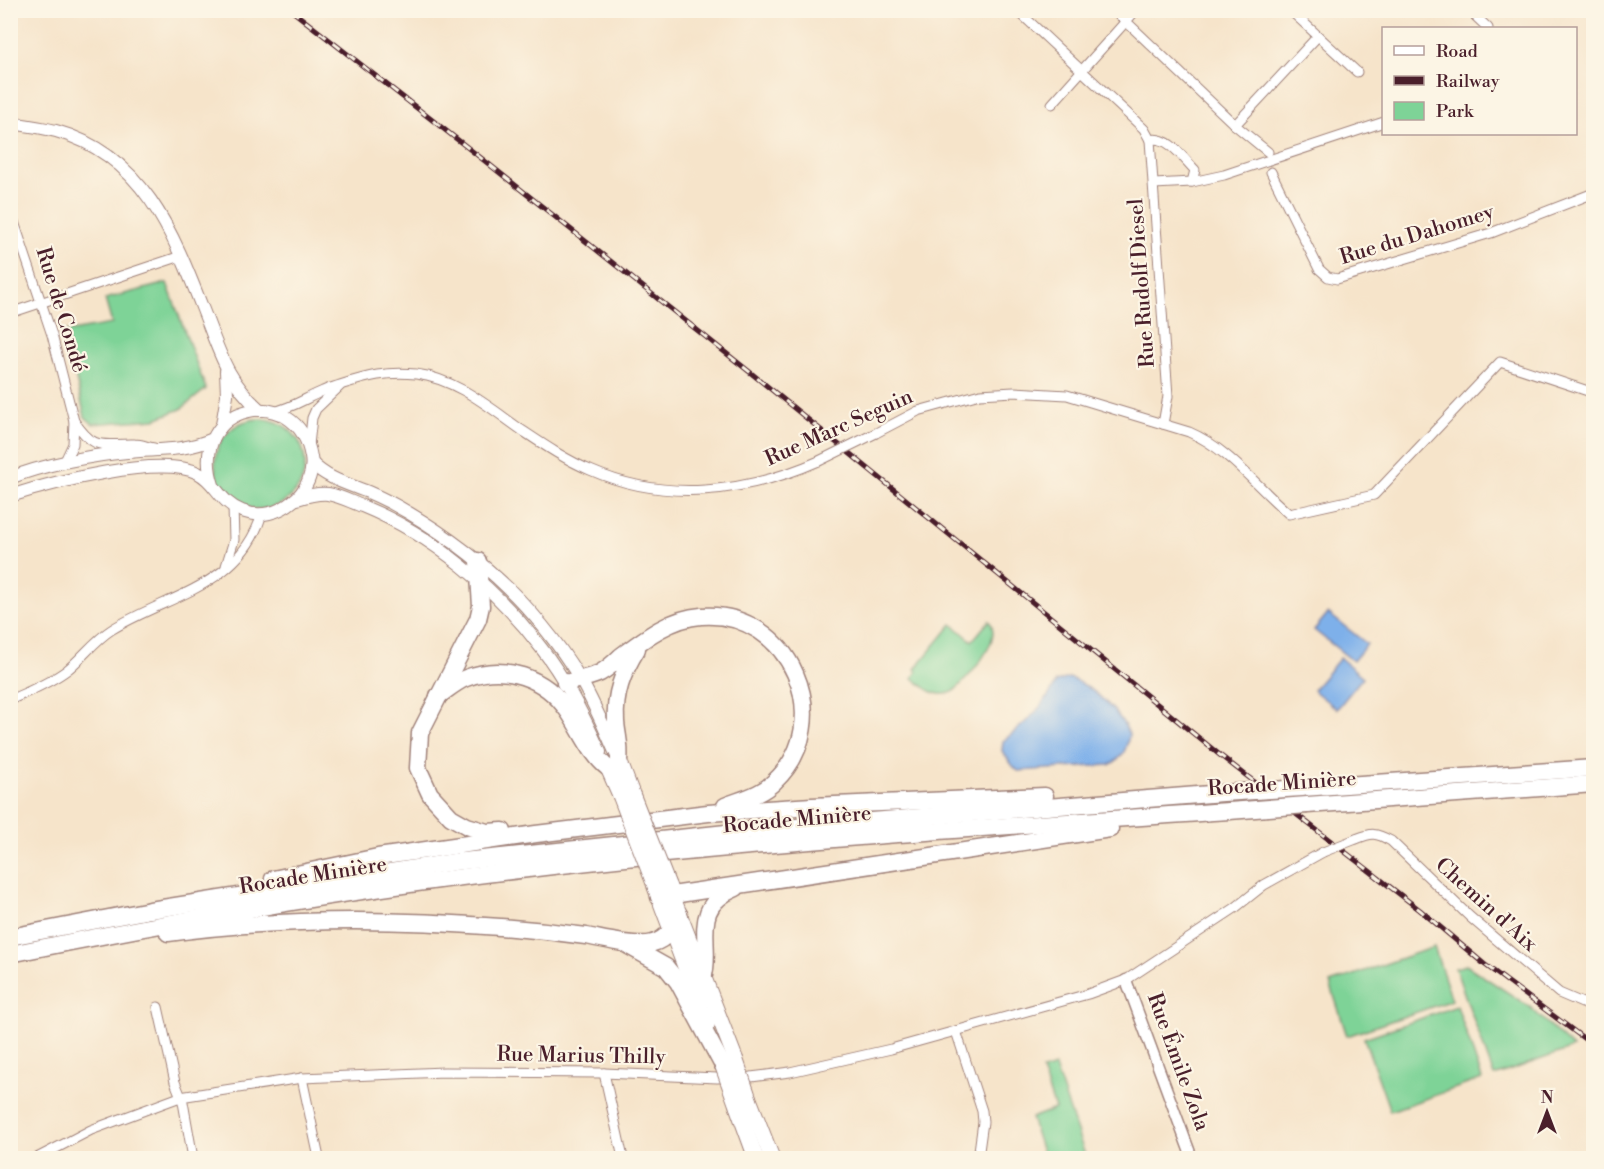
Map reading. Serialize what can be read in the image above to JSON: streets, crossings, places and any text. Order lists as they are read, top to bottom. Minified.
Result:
{"streets":{"highway":["Rocade Minière"],"street":["Rue du Dahomey","Rue Rudolf Diesel","Rue de Condé","Rue Marc Seguin","Chemin d'Aix","Rue Marius Thilly","Rue Émile Zola"]},"crossings":[["Rue Rudolf Diesel","Rue Marc Seguin"],["Chemin d'Aix","Rue Marius Thilly"],["Chemin d'Aix","Rue Émile Zola"],["Rue Marius Thilly","Rue Émile Zola"]],"legend":["Road","Railway","Park"],"north":"top"}
